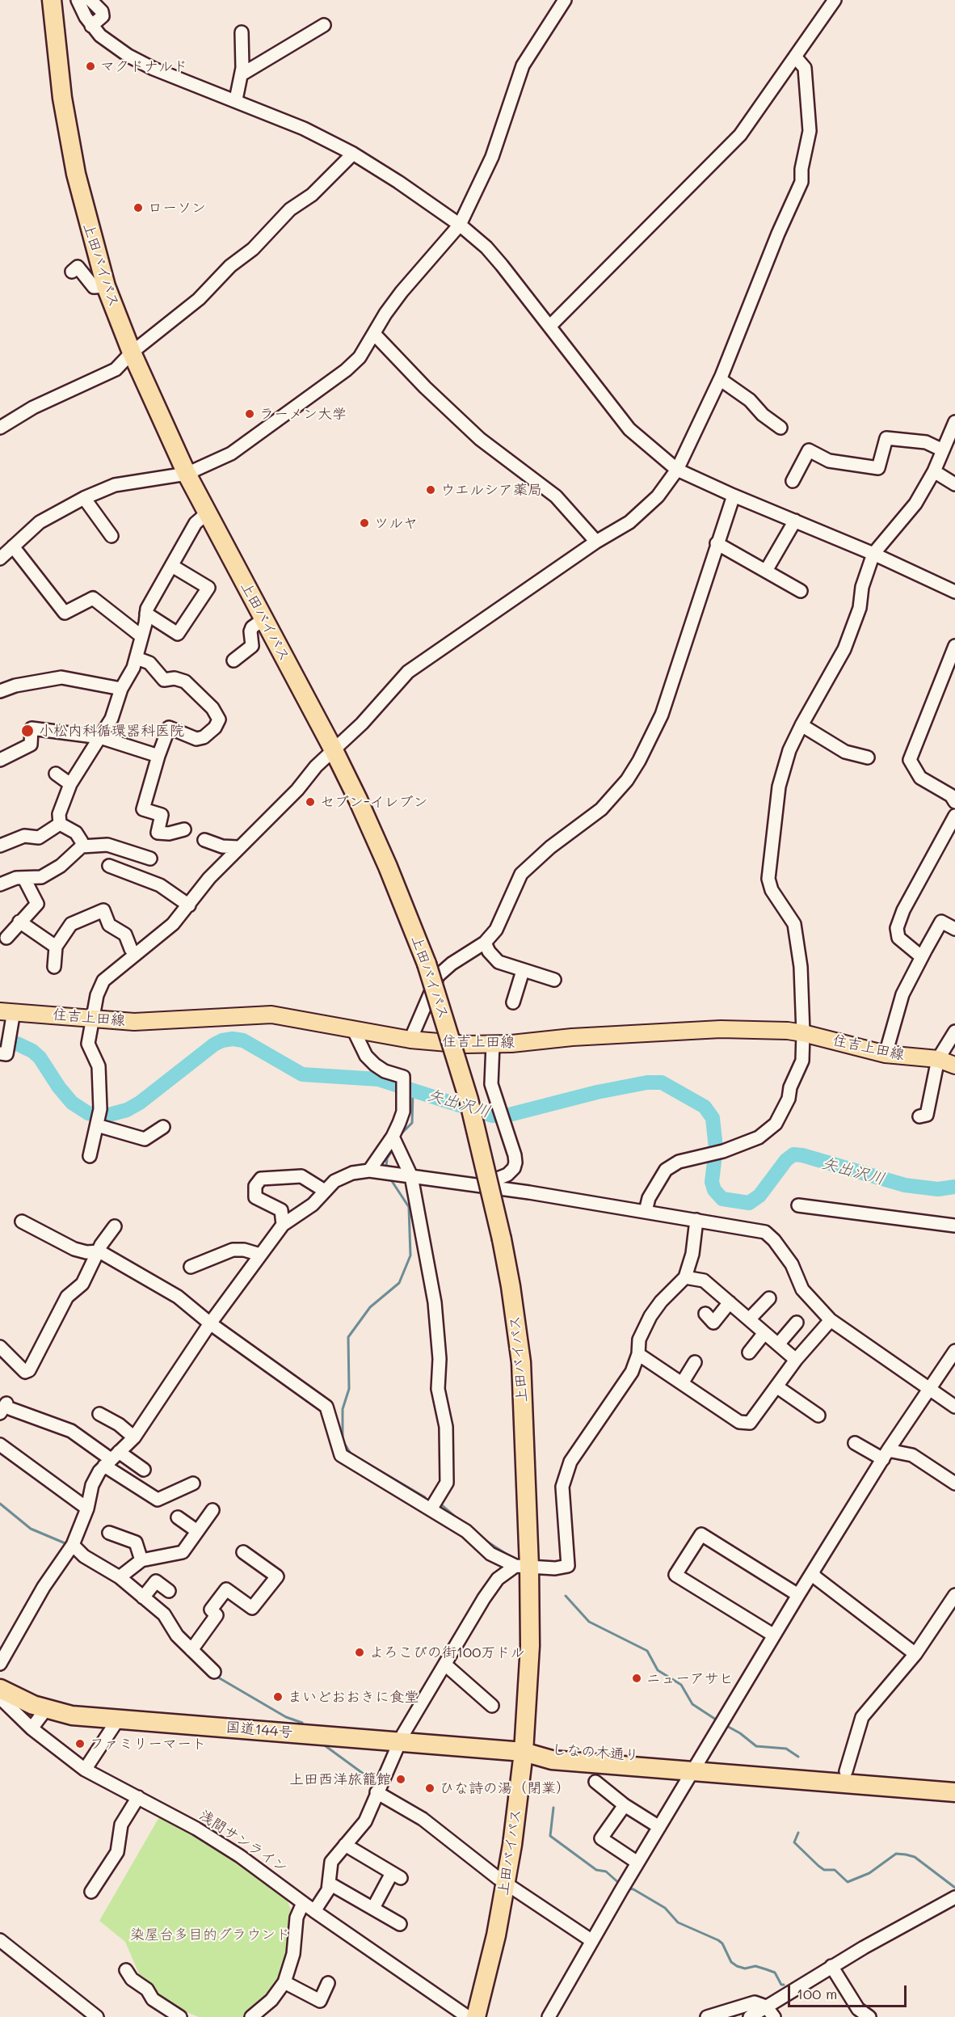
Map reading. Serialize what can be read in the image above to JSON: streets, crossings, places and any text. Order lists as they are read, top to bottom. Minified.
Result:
{"streets":{"highway":["上田バイパス","国道144号","しなの木通り"],"main road":["住吉上田線"],"street":["浅間サンライン"]},"crossings":[["上田バイパス","国道144号"],["上田バイパス","しなの木通り"],["国道144号","しなの木通り"]],"water":["矢出沢川"],"parks":["染屋台多目的グラウンド"],"places":["マクドナルド","ローソン","ラーメン大学","ウエルシア薬局","ツルヤ","小松内科循環器科医院","セブン-イレブン","よろこびの街100万ドル","ニューアサヒ","まいどおおきに食堂","ファミリーマート","上田西洋旅籠館","ひな詩の湯（閉業）"],"scale_bar":"100 m"}
